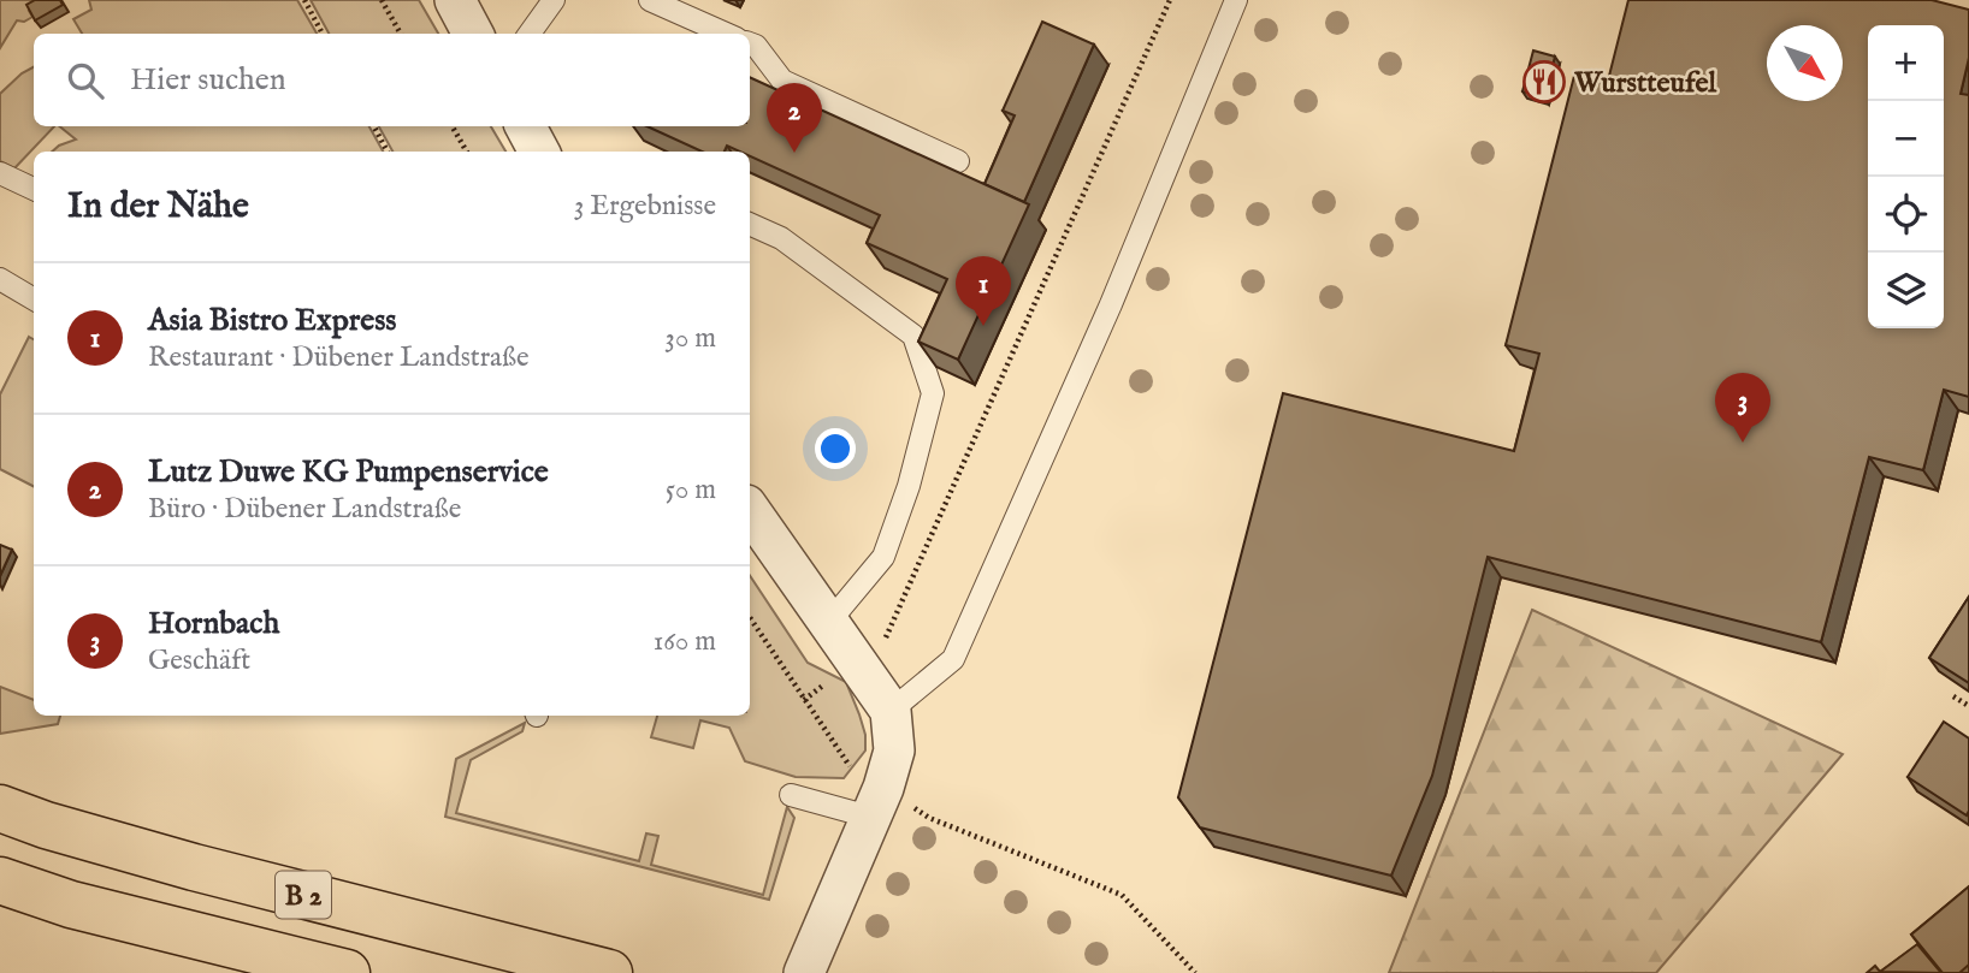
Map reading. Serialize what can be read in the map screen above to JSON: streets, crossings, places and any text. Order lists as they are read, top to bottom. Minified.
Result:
{"streets":{"highway":["B 2"]},"places":{"restaurant":["Wurstteufel"]},"north":"bottom right","page":{"map_buttons":["+","−"],"search":"Hier suchen","pins":["2","1","3"],"heading":["In der Nähe","3 Ergebnisse"],"list":[{"mark":"1","name":"Asia Bistro Express","note":"Restaurant · Dübener Landstraße","value":"30 m"},{"mark":"2","name":"Lutz Duwe KG Pumpenservice","note":"Büro · Dübener Landstraße","value":"50 m"},{"mark":"3","name":"Hornbach","note":"Geschäft","value":"160 m"}]}}
